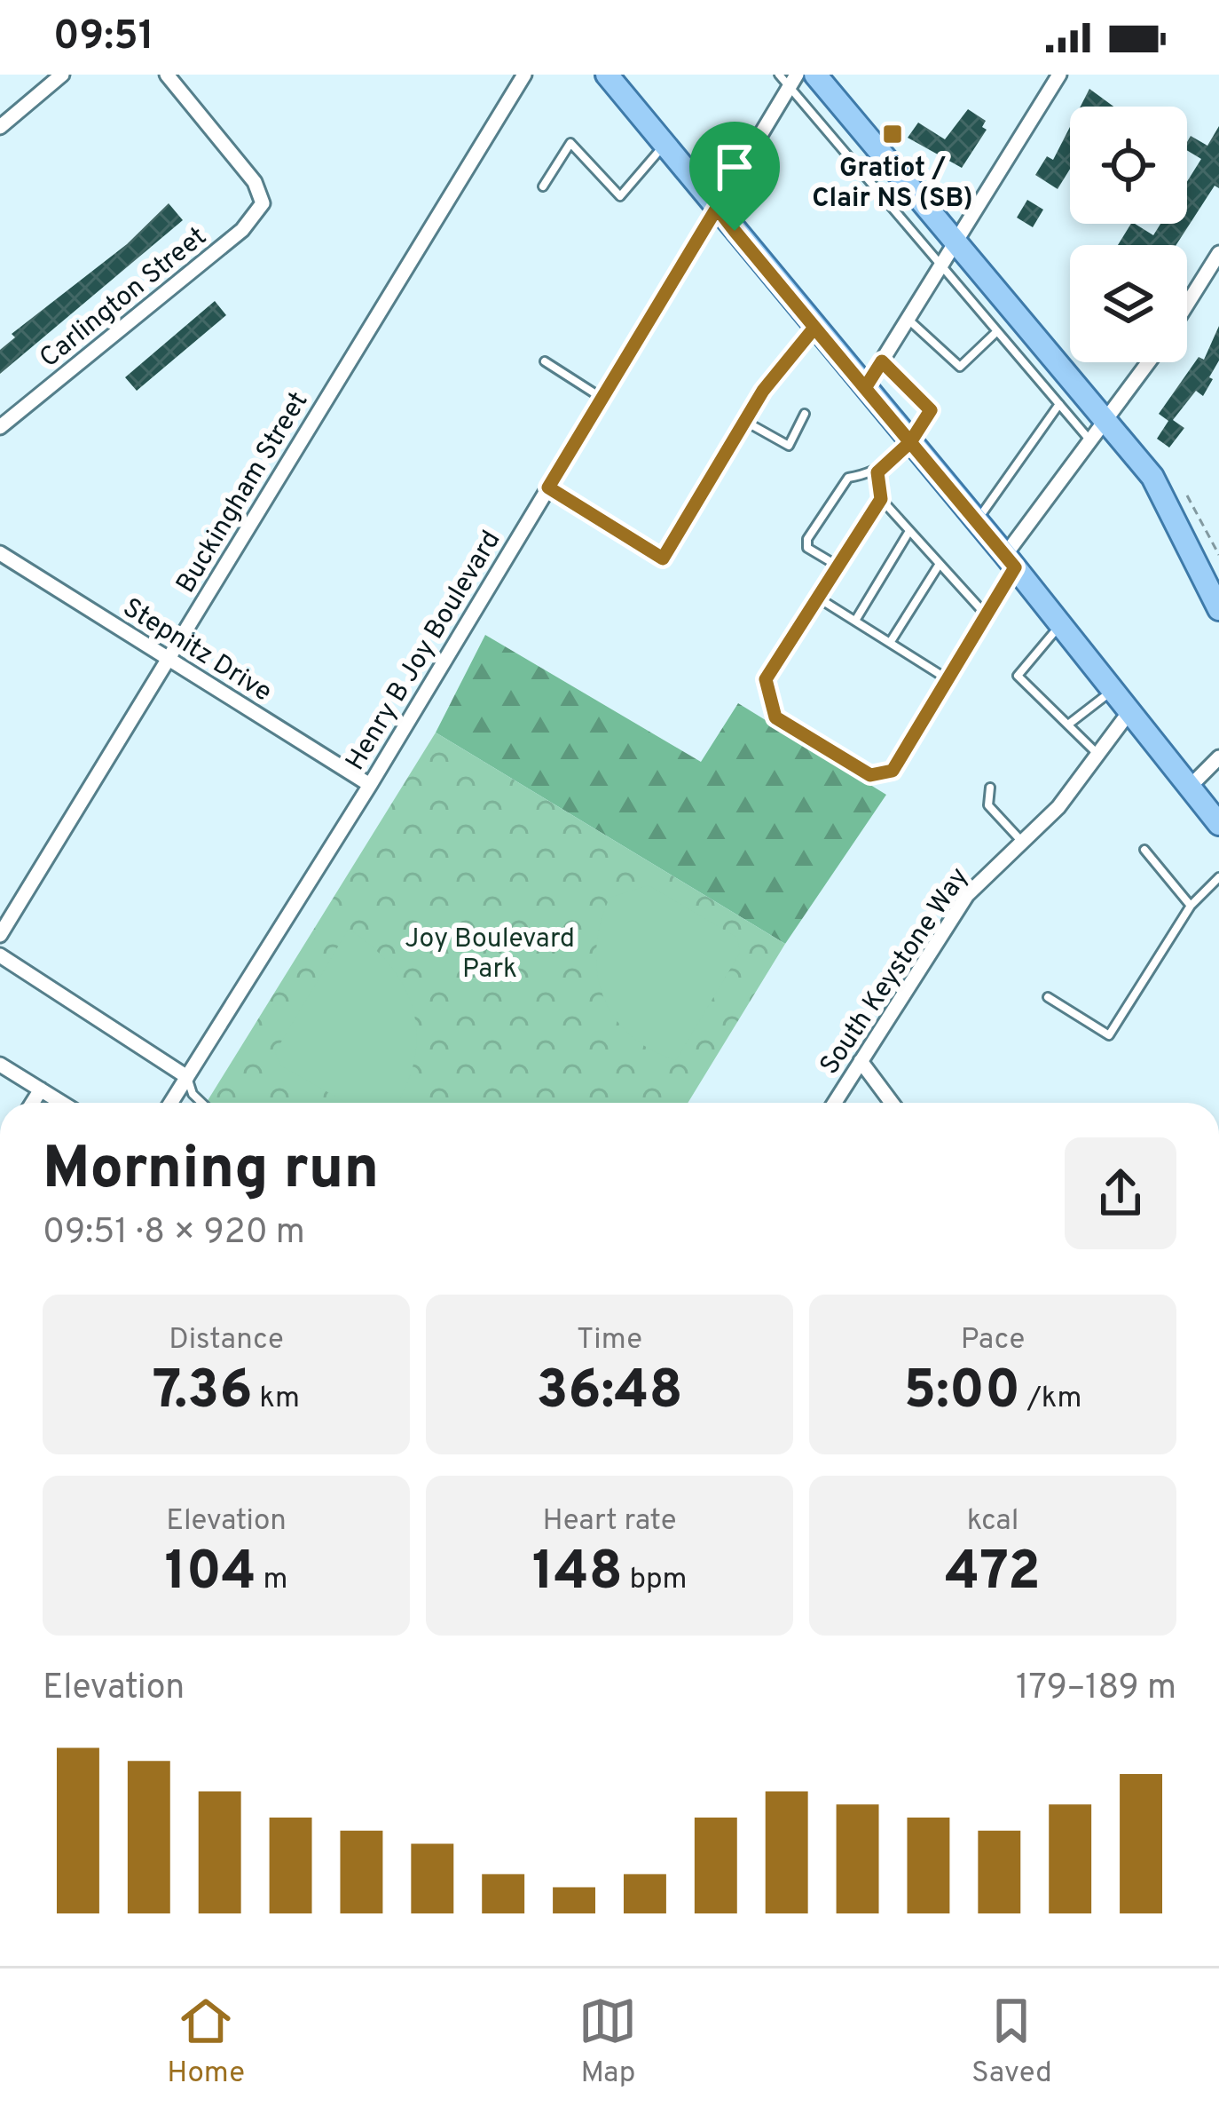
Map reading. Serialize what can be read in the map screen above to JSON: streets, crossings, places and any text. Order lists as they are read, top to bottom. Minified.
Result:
{"streets":{"street":["Carlington Street","Buckingham Street","Stepnitz Drive","Henry B Joy Boulevard","South Keystone Way"]},"crossings":[["Buckingham Street","Stepnitz Drive"],["Stepnitz Drive","Henry B Joy Boulevard"]],"parks":["Joy Boulevard Park"],"places":{"transit":["Gratiot / Clair NS (SB)"]},"page":{"status":"09:51","heading":["Morning run","09:51 · 8 × 920 m"],"stats":[["Distance","7.36 km"],["Time","36:48"],["Pace","5:00 /km"],["Elevation","104 m"],["Heart rate","148 bpm"],["kcal","472"]],"chart":["Elevation","179–189 m"],"tabs":["Home","Map","Saved"]}}
